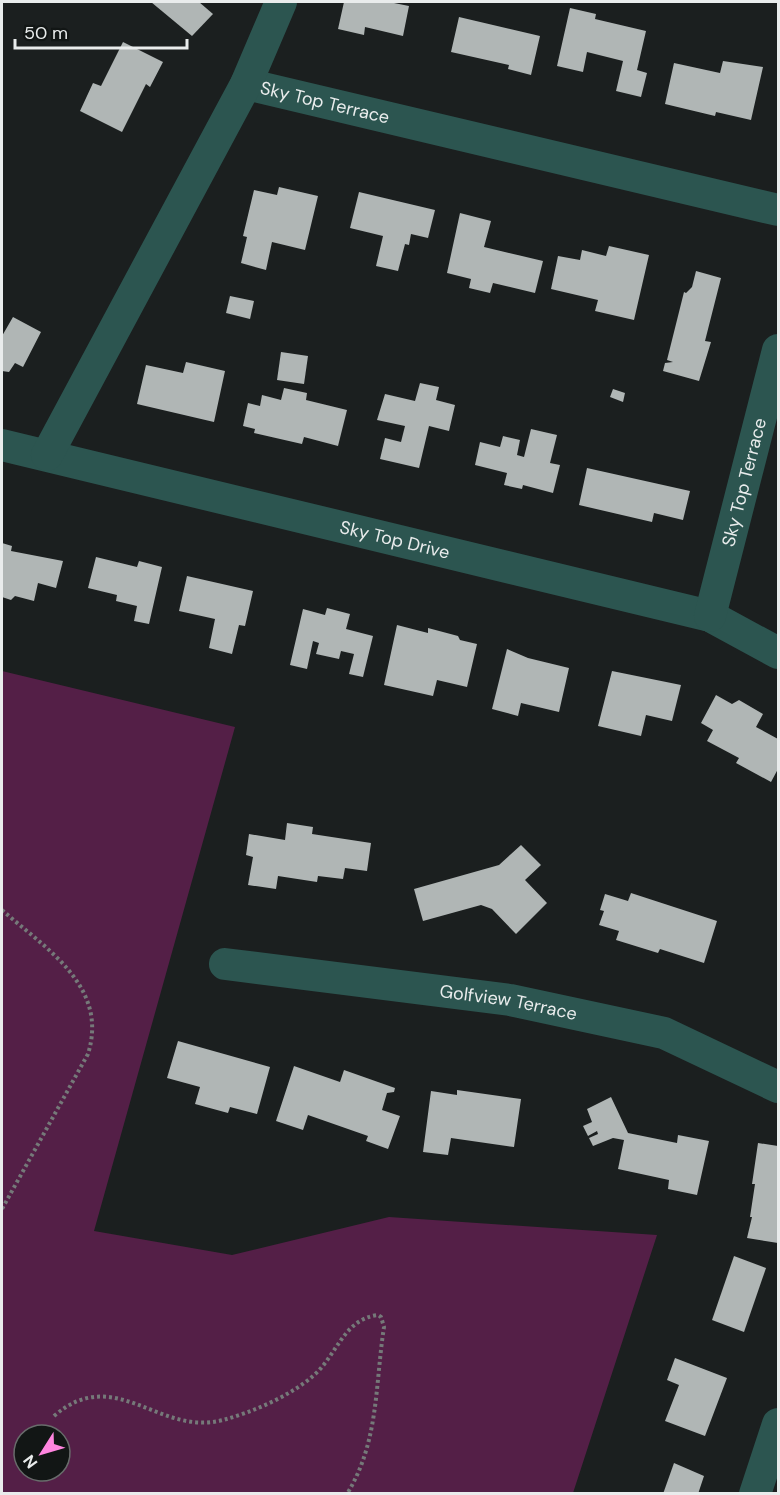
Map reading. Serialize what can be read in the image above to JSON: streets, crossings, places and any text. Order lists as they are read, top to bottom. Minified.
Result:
{"streets":{"street":["Sky Top Terrace","Sky Top Drive","Golfview Terrace"]},"crossings":[["Sky Top Terrace","Sky Top Drive"]],"scale_bar":"50 m","north":"bottom left"}
